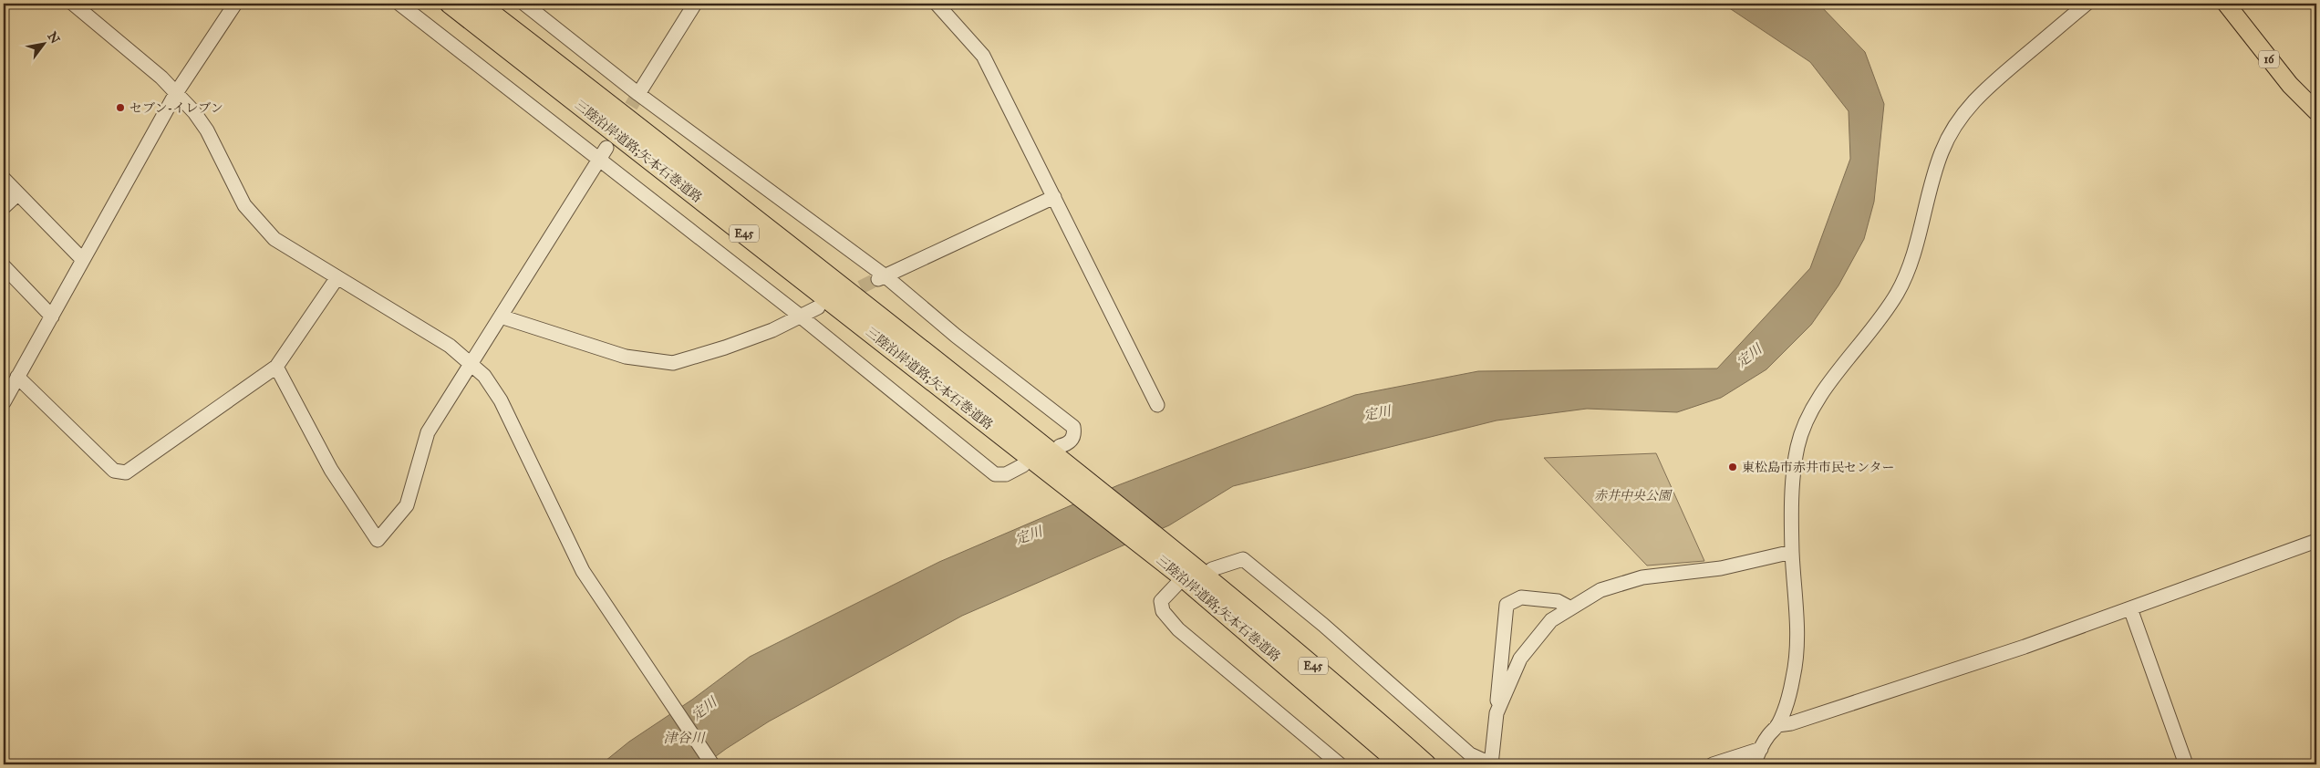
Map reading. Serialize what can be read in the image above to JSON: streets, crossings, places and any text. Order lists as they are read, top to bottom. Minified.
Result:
{"streets":{"highway":["三陸沿岸道路;矢本石巻道路","E45"],"main road":["16"]},"water":["定川","津谷川"],"parks":["赤井中央公園"],"places":["セブン-イレブン","東松島市赤井市民センター"],"north":"top right"}
